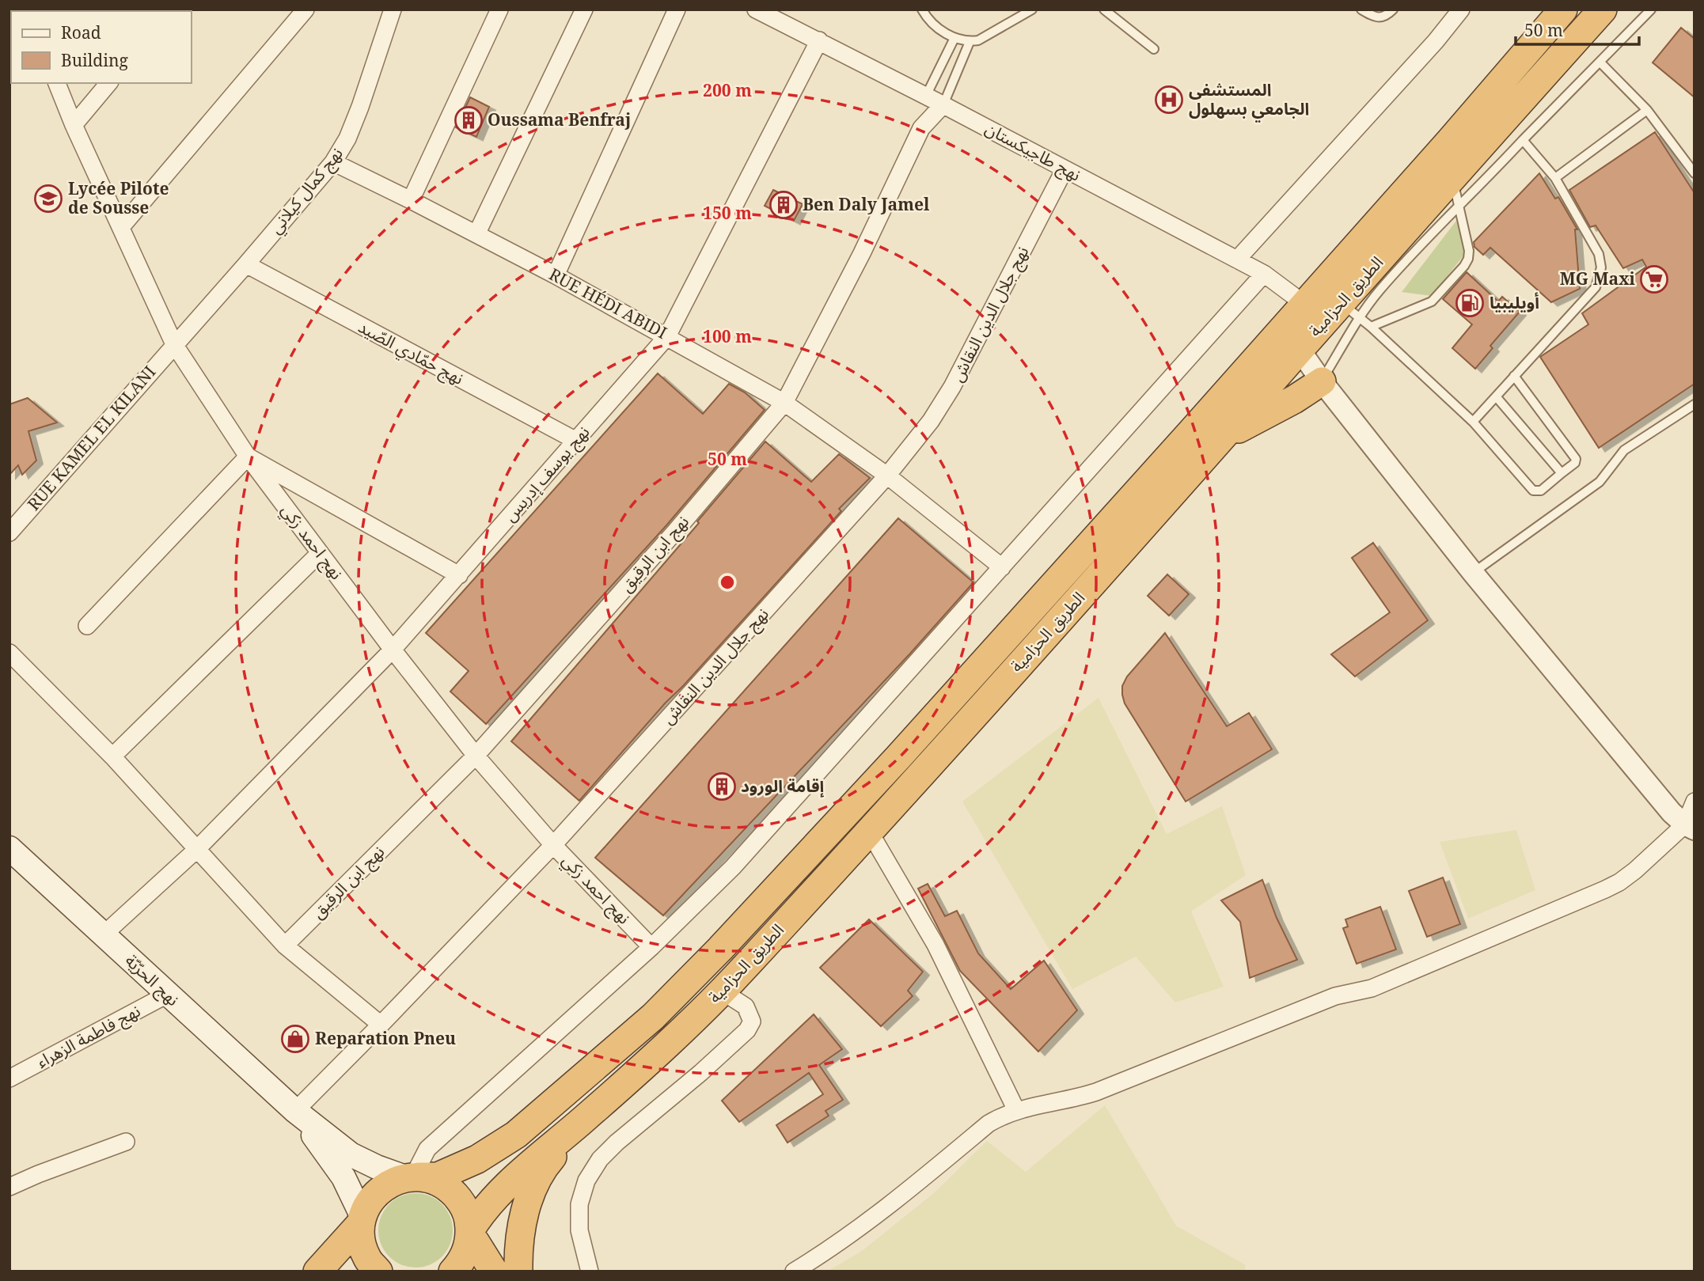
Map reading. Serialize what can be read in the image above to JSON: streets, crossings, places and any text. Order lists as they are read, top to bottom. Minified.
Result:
{"streets":{"highway":["الطريق الحزامية"],"main road":["نهج الحرّيّة"],"street":["نهج طاجيكستان","نهج كمال كيلاني","RUE HÉDI ABIDI","نهج جلال الدين النقاش","نهج حمّادي الصّيد","RUE KAMEL EL KILANI","نهج يوسف إدريس","نهج احمد زكي","نهج ابن الرقيق","نهج فاطمة الزهراء"]},"crossings":[["نهج طاجيكستان","الطريق الحزامية"],["نهج طاجيكستان","نهج جلال الدين النقاش"],["نهج طاجيكستان","نهج يوسف إدريس"],["نهج طاجيكستان","نهج ابن الرقيق"],["نهج كمال كيلاني","RUE HÉDI ABIDI"],["نهج كمال كيلاني","نهج حمّادي الصّيد"],["نهج كمال كيلاني","RUE KAMEL EL KILANI"],["نهج كمال كيلاني","نهج احمد زكي"],["RUE HÉDI ABIDI","نهج جلال الدين النقاش"],["RUE HÉDI ABIDI","نهج يوسف إدريس"],["RUE HÉDI ABIDI","نهج ابن الرقيق"],["نهج جلال الدين النقاش","نهج احمد زكي"],["نهج جلال الدين النقاش","نهج الحرّيّة"],["نهج حمّادي الصّيد","نهج يوسف إدريس"],["RUE KAMEL EL KILANI","نهج احمد زكي"],["نهج يوسف إدريس","نهج احمد زكي"],["نهج يوسف إدريس","نهج الحرّيّة"],["نهج احمد زكي","نهج ابن الرقيق"],["نهج الحرّيّة","نهج فاطمة الزهراء"]],"places":{"hospital":["المستشفى الجامعي بسهلول"],"building":["Oussama Benfraj","Ben Daly Jamel","إقامة الورود"],"school or university":["Lycée Pilote de Sousse"],"supermarket":["MG Maxi"],"fuel station":["أويليبيا"],"shop":["Reparation Pneu"]},"legend":["Road","Building"],"scale_bar":"50 m","rings":["200 m","150 m","100 m","50 m"]}
